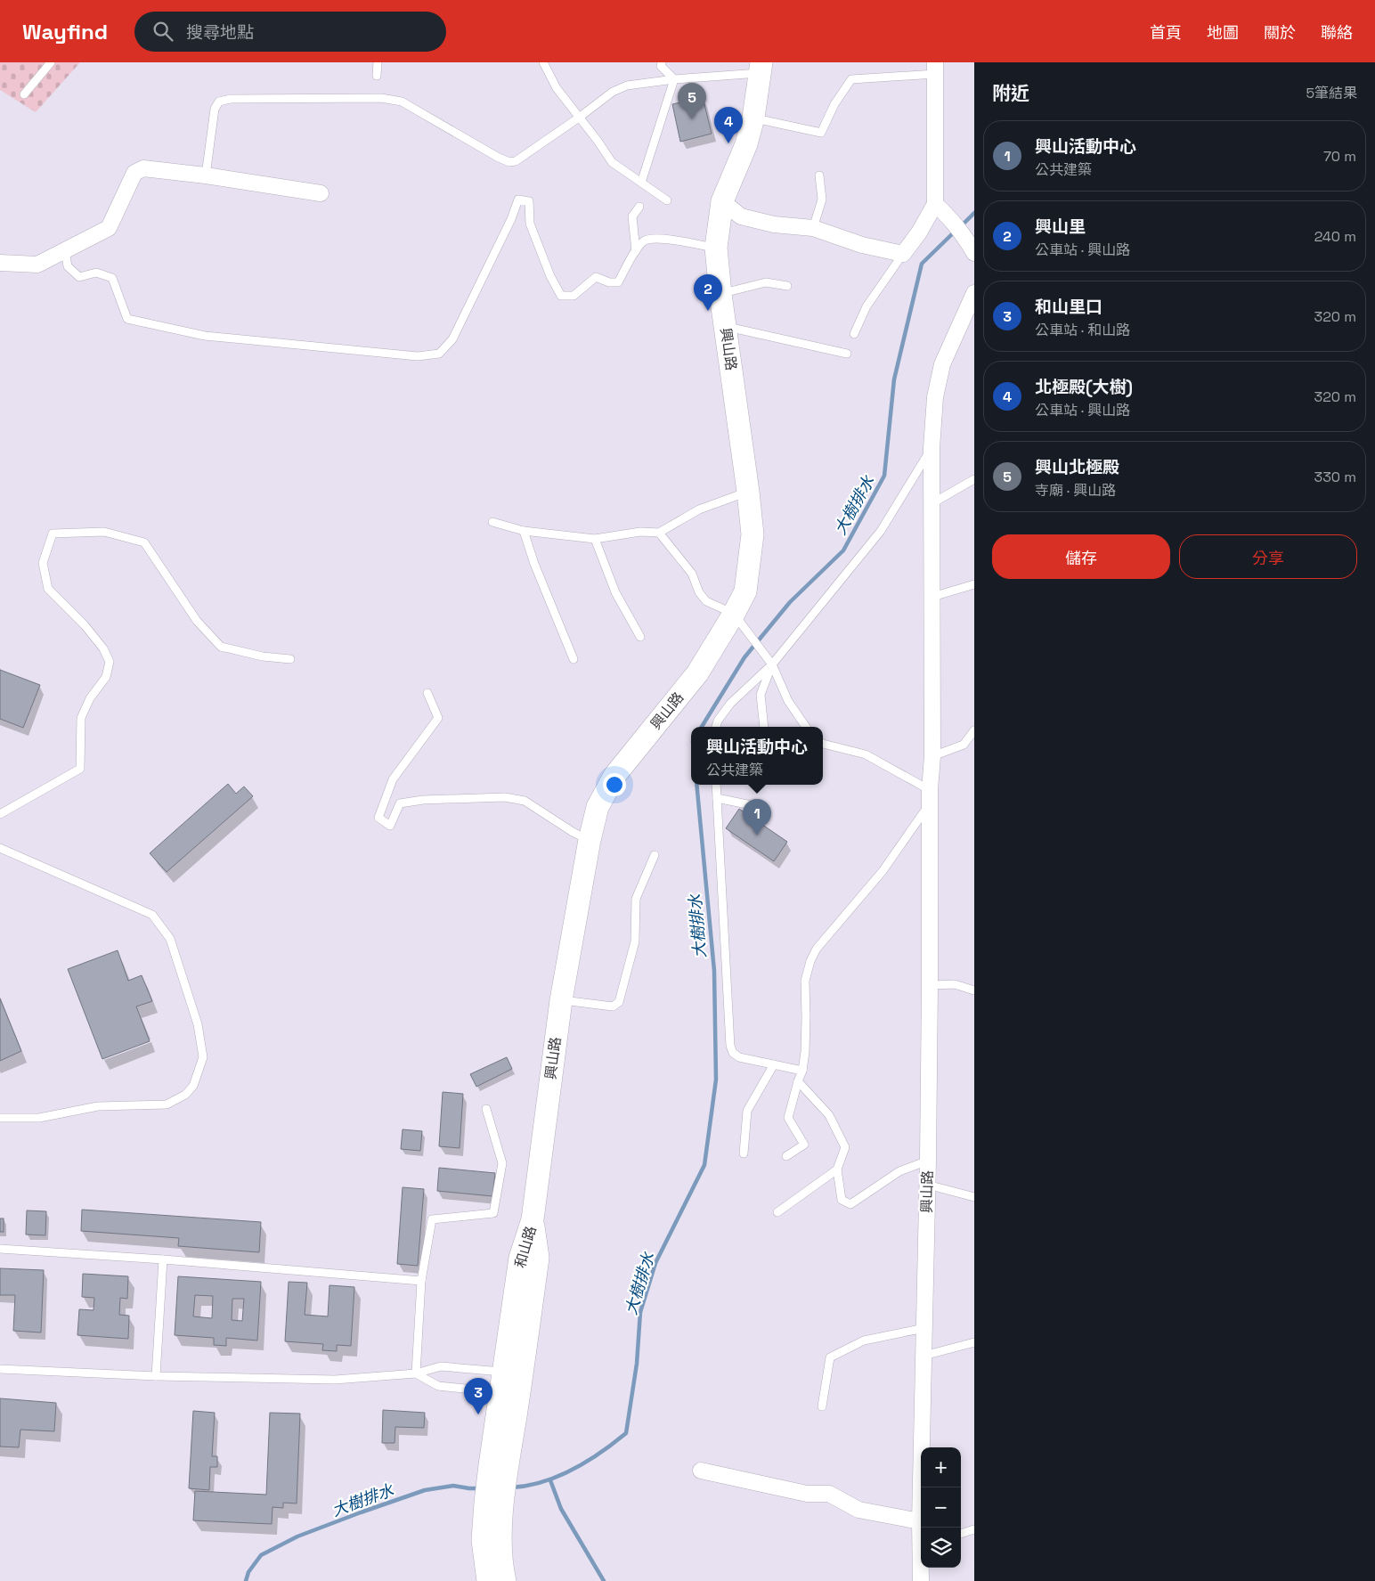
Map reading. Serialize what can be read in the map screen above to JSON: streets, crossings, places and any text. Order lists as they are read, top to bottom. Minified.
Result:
{"streets":{"main road":["興山路","和山路"]},"crossings":[["興山路","和山路"]],"water":["大樹排水"],"page":{"header":"Wayfind","search":"搜尋地點","nav":["首頁","地圖","關於","聯絡"],"heading":["附近","5筆結果"],"pins":["5","4","2","1","3"],"list":[{"mark":"1","name":"興山活動中心","note":"公共建築","value":"70 m"},{"mark":"2","name":"興山里","note":"公車站 · 興山路","value":"240 m"},{"mark":"3","name":"和山里口","note":"公車站 · 和山路","value":"320 m"},{"mark":"4","name":"北極殿(大樹)","note":"公車站 · 興山路","value":"320 m"},{"mark":"5","name":"興山北極殿","note":"寺廟 · 興山路","value":"330 m"}],"buttons":["儲存","分享"],"popup":["興山活動中心","公共建築"],"map_buttons":["+","−"]}}
